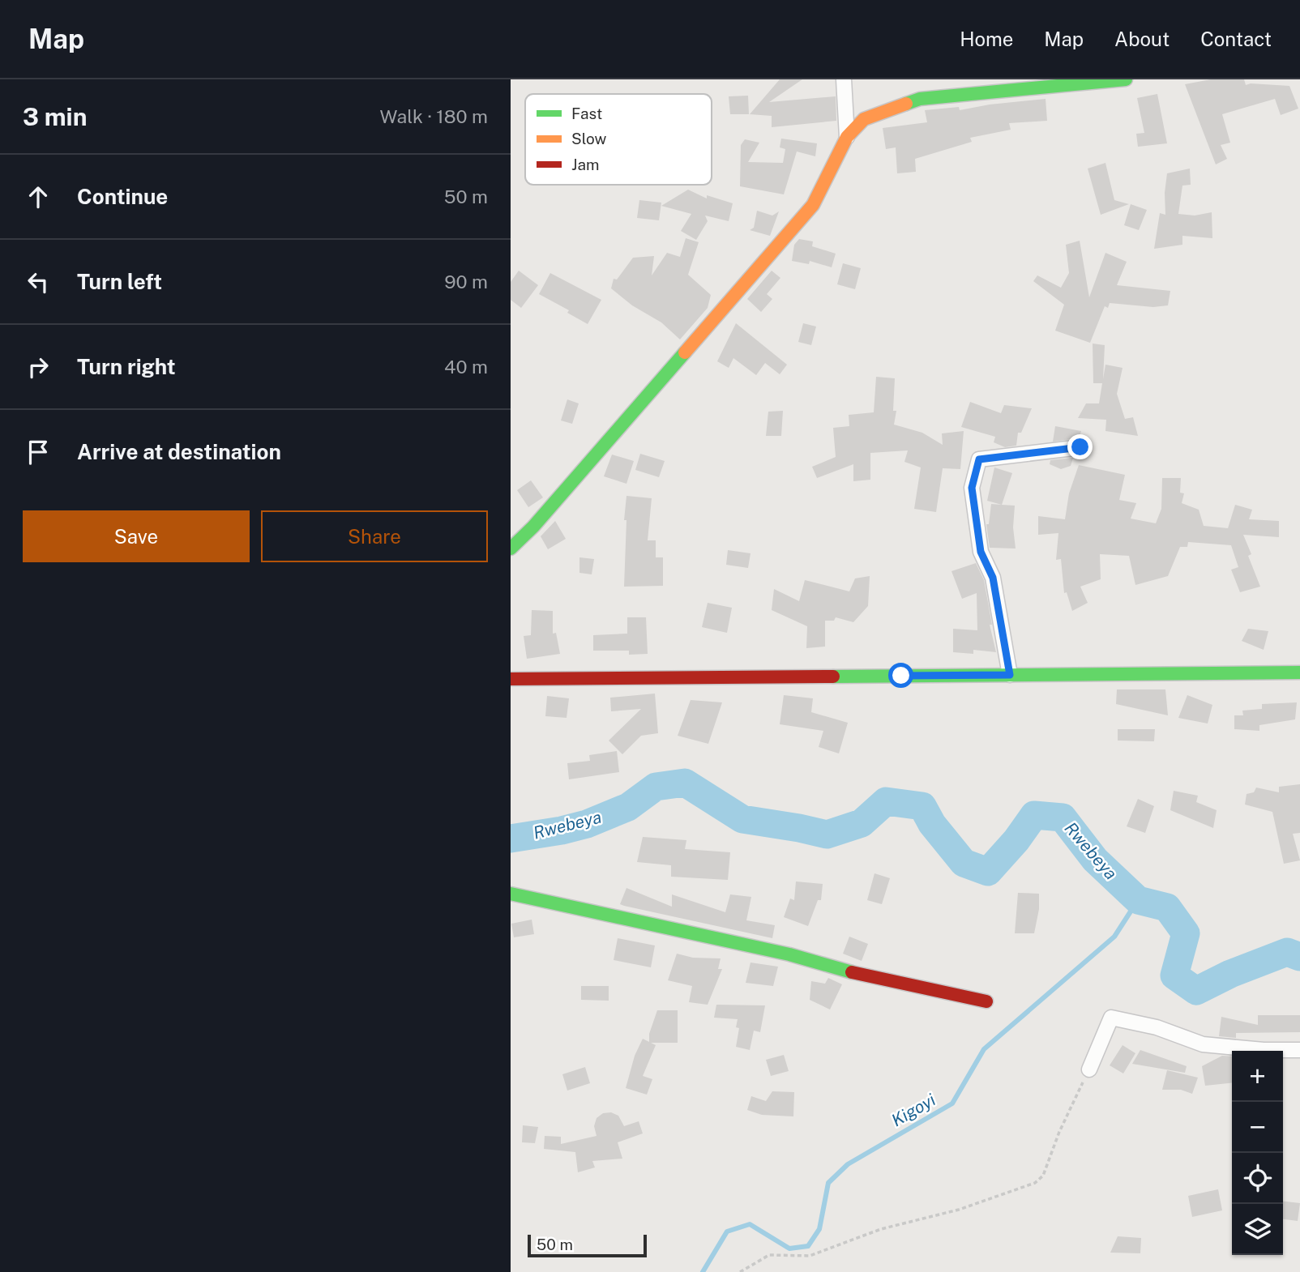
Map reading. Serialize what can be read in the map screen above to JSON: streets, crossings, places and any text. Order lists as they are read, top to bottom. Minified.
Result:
{"water":["Rwebeya","Kigoyi"],"legend":["Fast","Slow","Jam"],"scale_bar":"50 m","page":{"header":"Map","nav":["Home","Map","About","Contact"],"heading":["3 min","Walk · 180 m"],"list":[["Continue","50 m"],["Turn left","90 m"],["Turn right","40 m"],"Arrive at destination"],"buttons":["Save","Share"],"map_buttons":["+","−"],"scale":"50 m"}}
